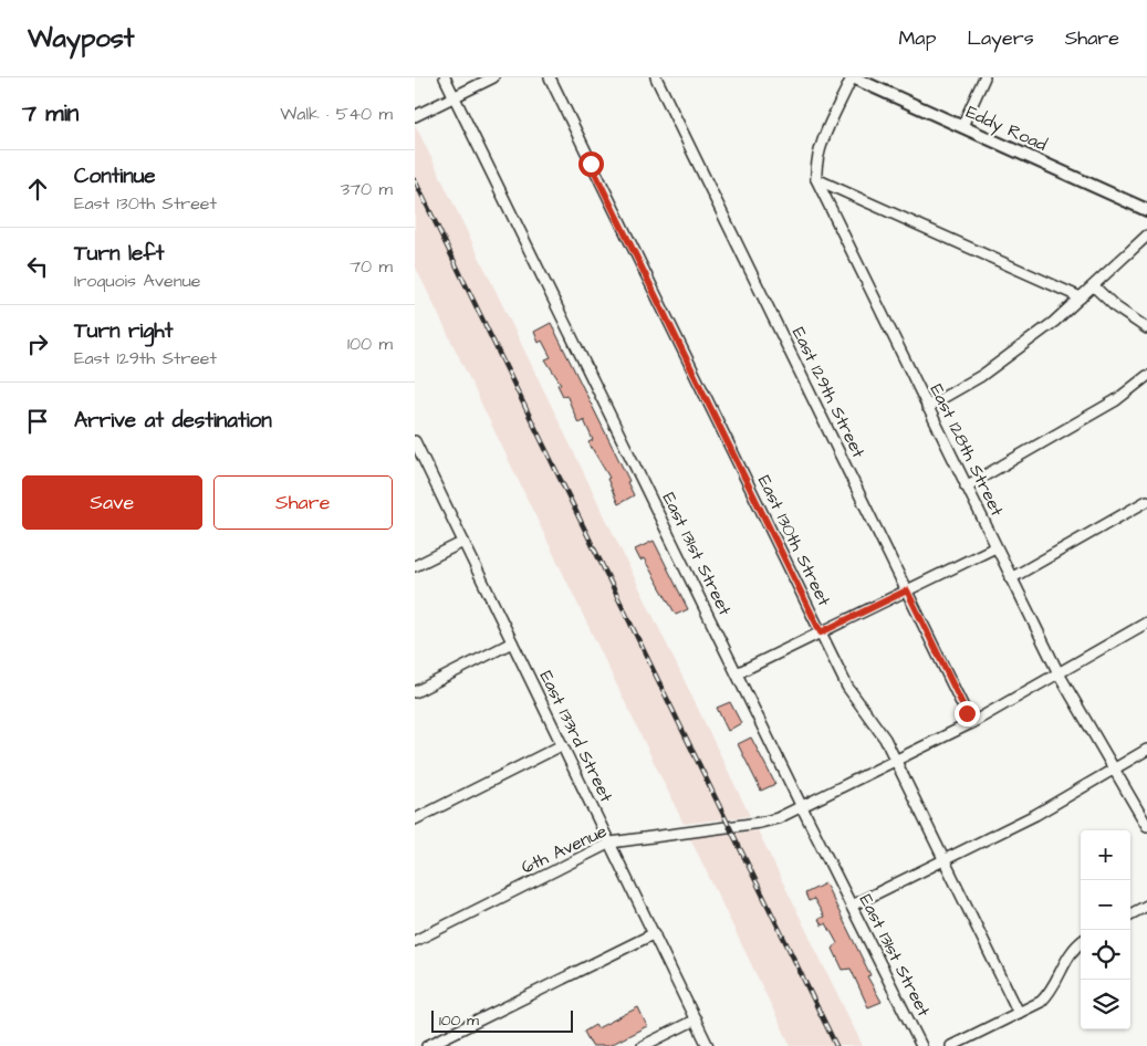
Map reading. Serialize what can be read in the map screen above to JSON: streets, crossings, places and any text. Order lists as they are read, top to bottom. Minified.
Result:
{"streets":{"street":["Eddy Road","East 129th Street","East 128th Street","East 130th Street","East 131st Street","East 133rd Street","6th Avenue"]},"crossings":[["East 129th Street","6th Avenue"],["East 128th Street","6th Avenue"],["East 130th Street","6th Avenue"],["East 131st Street","6th Avenue"],["East 133rd Street","6th Avenue"]],"scale_bar":"100 m","page":{"header":"Waypost","nav":["Map","Layers","Share"],"heading":["7 min","Walk · 540 m"],"list":[["Continue","East 130th Street","370 m"],["Turn left","Iroquois Avenue","70 m"],["Turn right","East 129th Street","100 m"],"Arrive at destination"],"buttons":["Save","Share"],"map_buttons":["+","−"],"scale":"100 m"}}
